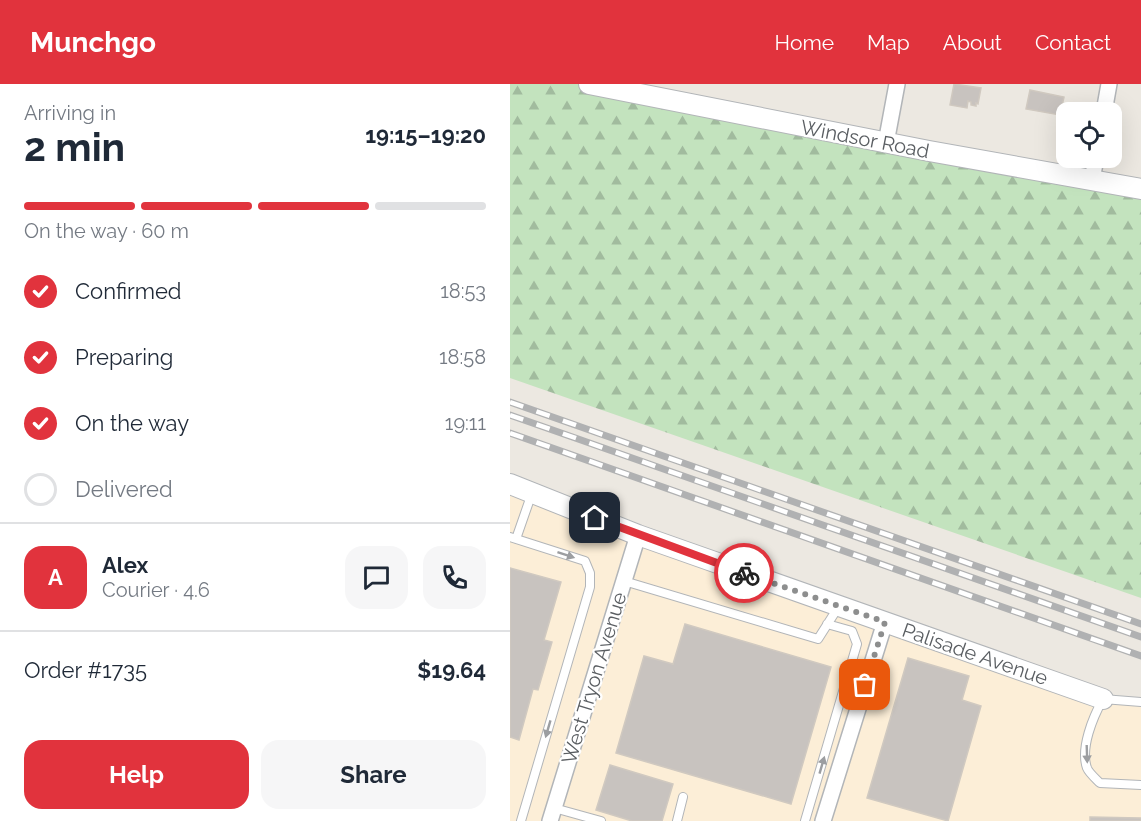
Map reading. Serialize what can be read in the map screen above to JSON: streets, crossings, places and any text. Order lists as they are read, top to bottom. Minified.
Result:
{"streets":{"street":["Windsor Road","Palisade Avenue","West Tryon Avenue"]},"crossings":[["Palisade Avenue","West Tryon Avenue"]],"page":{"header":"Munchgo","nav":["Home","Map","About","Contact"],"heading":["2 min","Arriving in","19:15–19:20"],"panel":["Alex","Courier · 4.6","Order #1735","$19.64"],"bar":"On the way · 60 m","list":[["Confirmed","18:53"],["Preparing","18:58"],["On the way","19:11"],"Delivered"],"round":"A","buttons":["Help","Share"]}}
